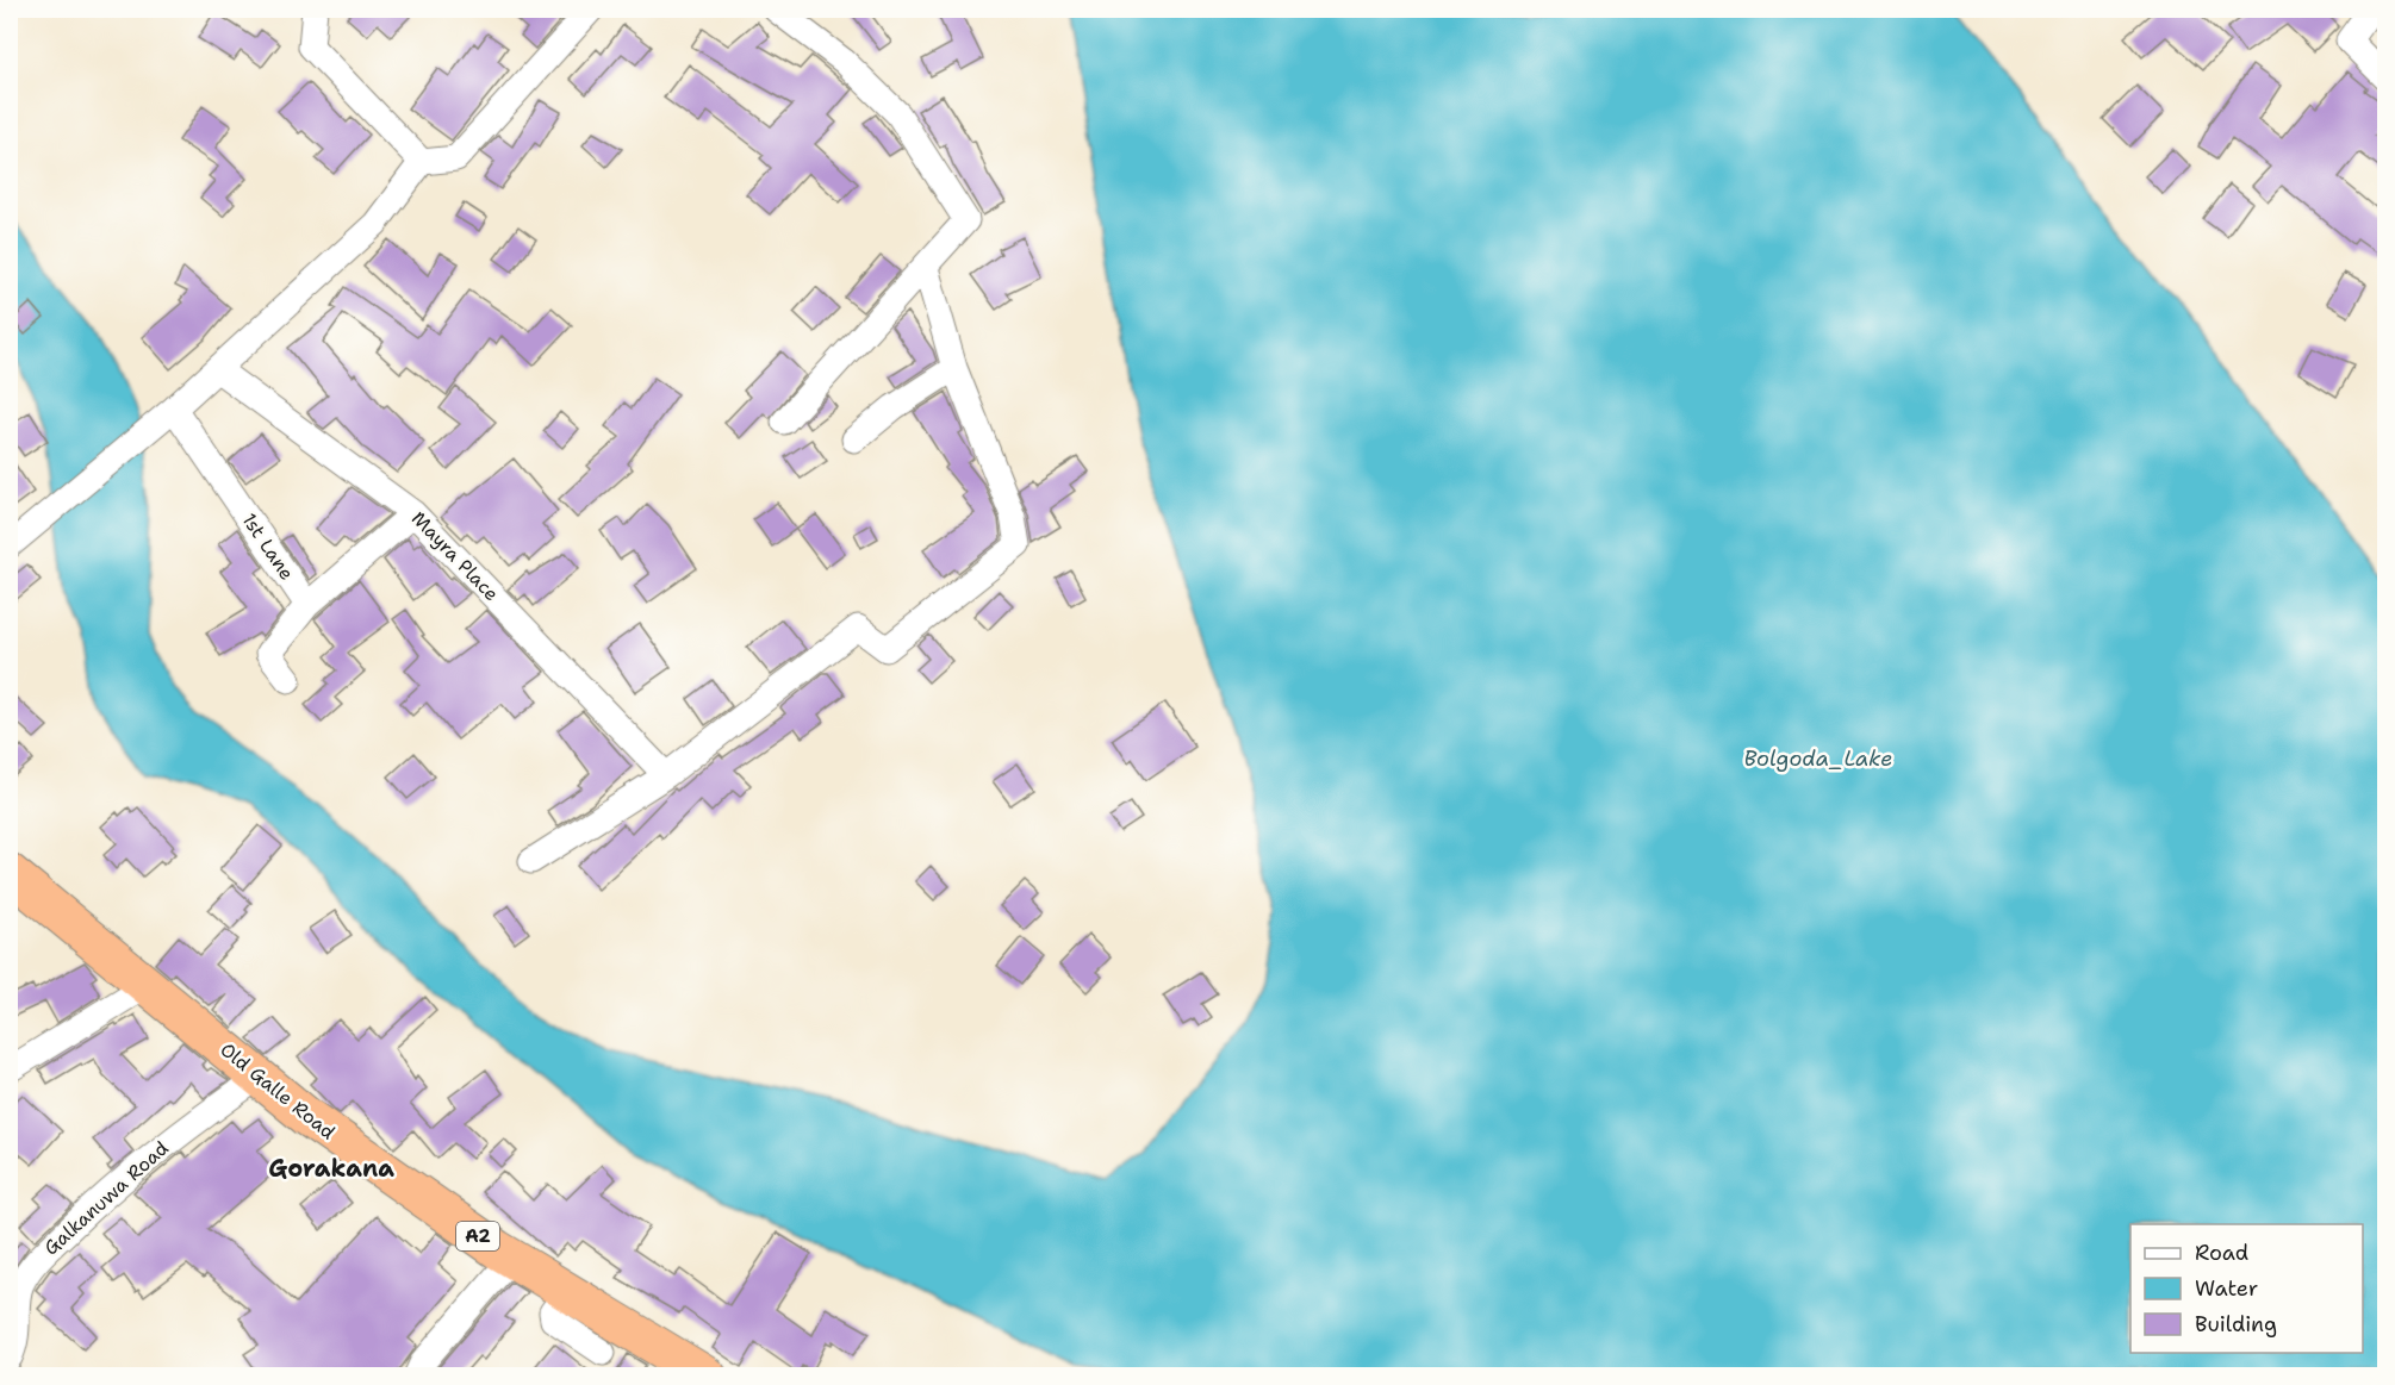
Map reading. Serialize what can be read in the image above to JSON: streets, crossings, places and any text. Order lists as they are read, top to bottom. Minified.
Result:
{"streets":{"highway":["Old Galle Road","A2"],"street":["1st Lane","Mayra Place","Galkanuwa Road"]},"crossings":[["Old Galle Road","Galkanuwa Road"]],"districts":["Gorakana"],"water":["Bolgoda_Lake"],"legend":["Road","Water","Building"]}
